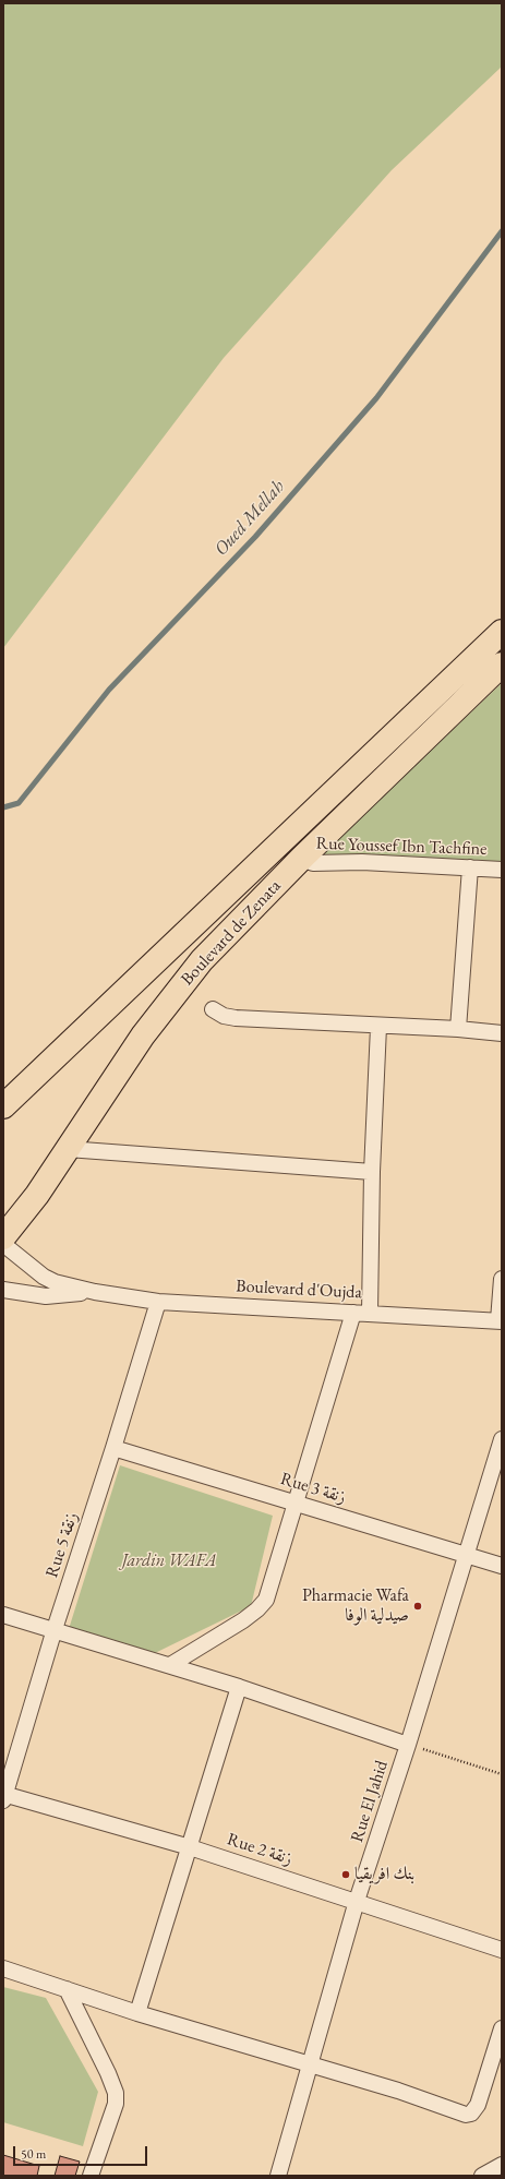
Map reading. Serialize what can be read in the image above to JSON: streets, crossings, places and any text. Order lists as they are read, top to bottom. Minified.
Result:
{"streets":{"highway":["Boulevard de Zenata"],"street":["Rue Youssef Ibn Tachfine","Boulevard d'Oujda","Rue 3 زنقة","Rue 5 زنقة","Rue El Jahid","Rue 2 زنقة"]},"crossings":[["Rue Youssef Ibn Tachfine","Boulevard de Zenata"],["Boulevard de Zenata","Boulevard d'Oujda"],["Boulevard d'Oujda","Rue 5 زنقة"],["Rue 3 زنقة","Rue 5 زنقة"],["Rue 3 زنقة","Rue El Jahid"],["Rue 5 زنقة","Rue 2 زنقة"],["Rue El Jahid","Rue 2 زنقة"]],"water":["Oued Mellah"],"parks":["Jardin WAFA"],"places":["Pharmacie Wafa صيدلية الوفا","بنك افريقيا"],"scale_bar":"50 m"}
